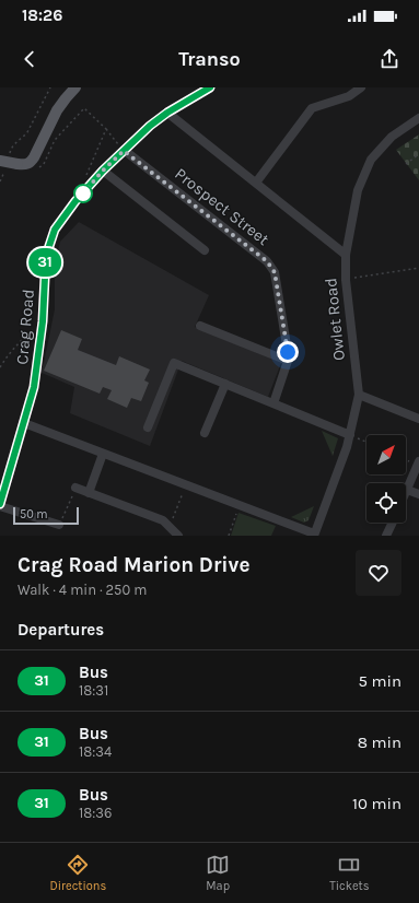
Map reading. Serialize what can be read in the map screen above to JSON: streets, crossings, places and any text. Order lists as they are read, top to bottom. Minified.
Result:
{"streets":{"street":["Prospect Street","Owlet Road","Crag Road"]},"crossings":[["Prospect Street","Crag Road"]],"lines":["bus line 31"],"scale_bar":"50 m","north":"top right","page":{"status":"18:26","header":"Transo","on_map":"31","scale":"50 m","heading":[["Crag Road Marion Drive","Walk · 4 min · 250 m"],"Departures"],"list":[{"mark":"31","name":"Bus","note":"18:31","value":"5 min"},{"mark":"31","name":"Bus","note":"18:34","value":"8 min"},{"mark":"31","name":"Bus","note":"18:36","value":"10 min"}],"tabs":["Directions","Map","Tickets"]}}
